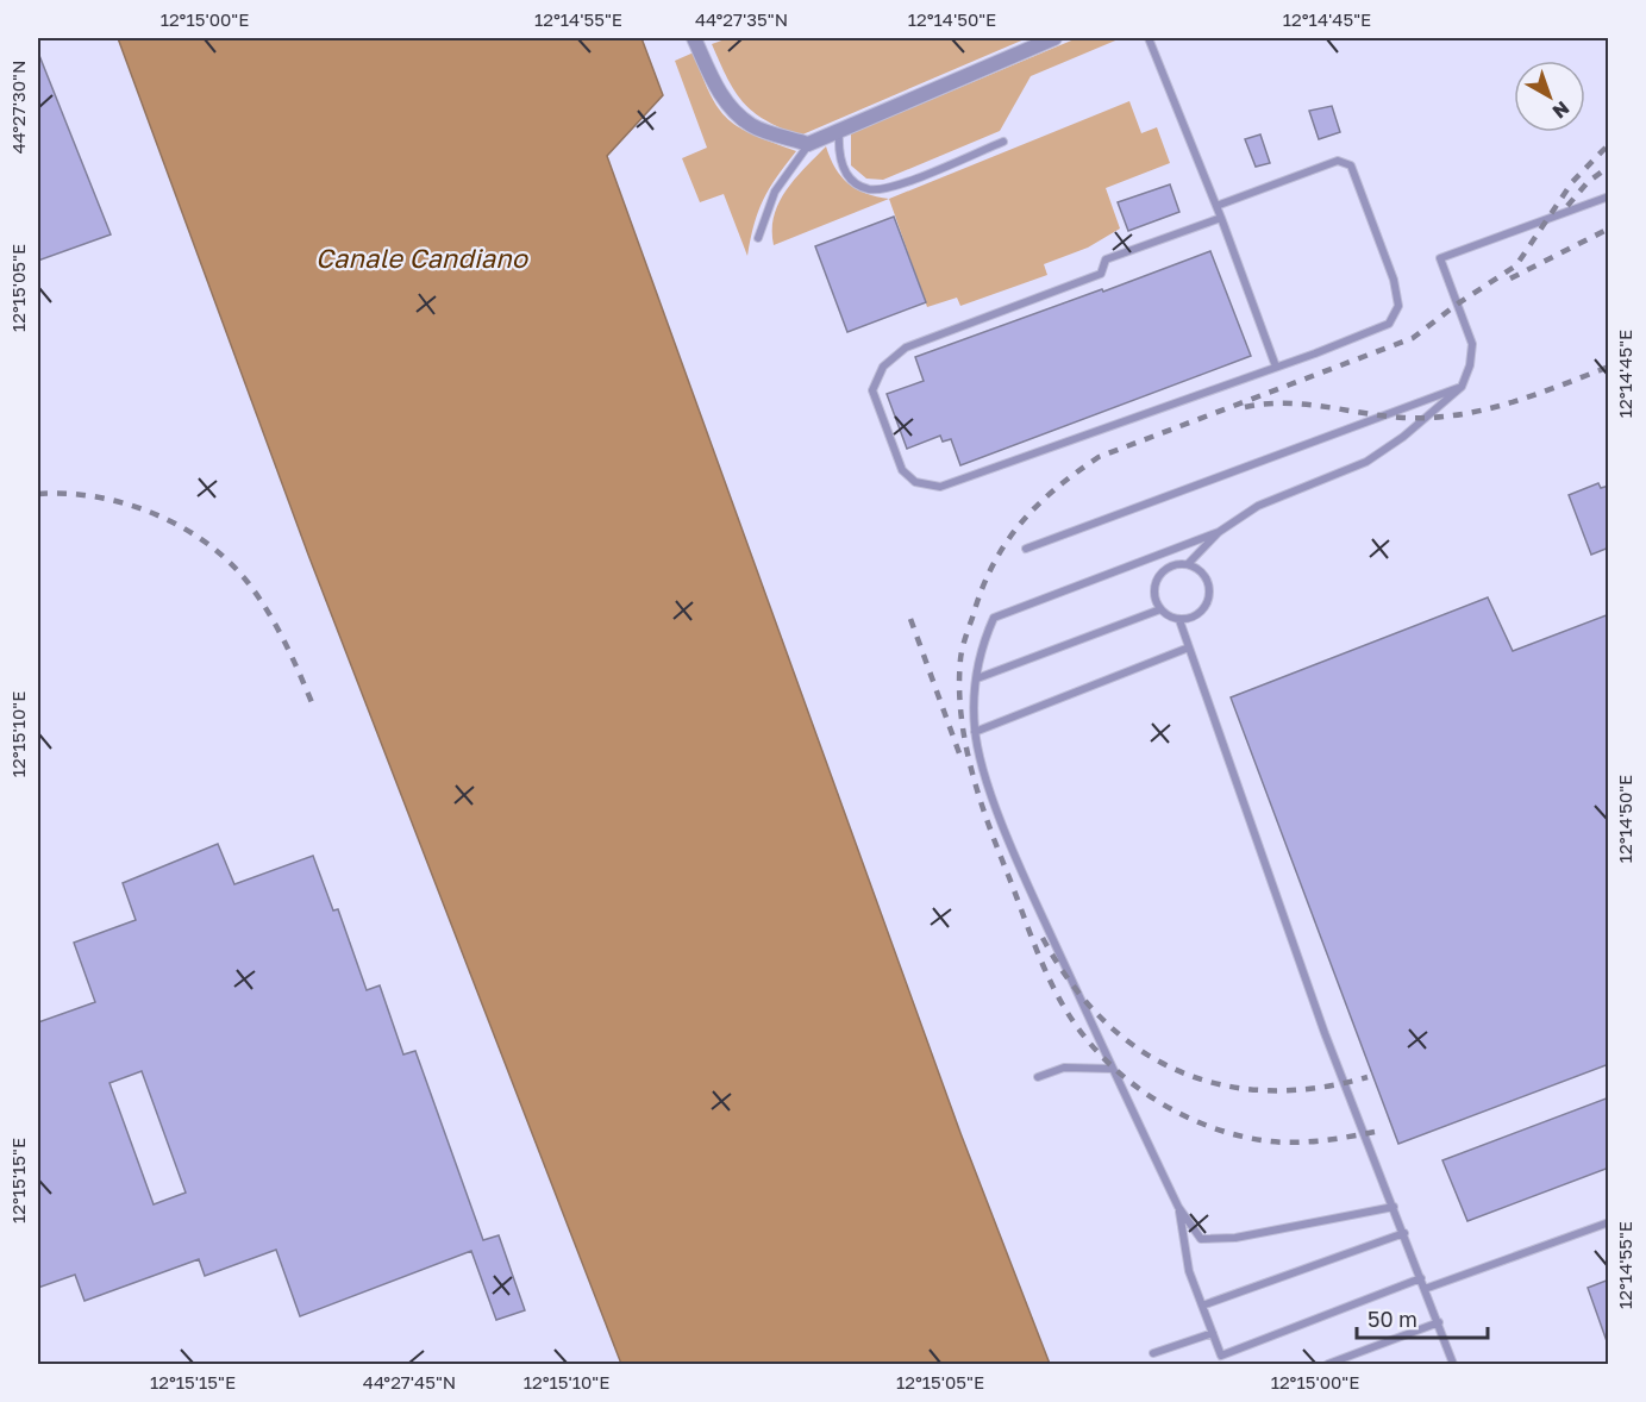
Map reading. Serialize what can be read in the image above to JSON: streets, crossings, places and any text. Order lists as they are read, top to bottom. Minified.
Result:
{"water":["Canale Candiano"],"scale_bar":"50 m","north":"bottom right","coordinates":["12°15'00\"E","12°14'55\"E","44°27'35\"N","12°14'50\"E","12°14'45\"E","44°27'30\"N","12°15'05\"E","12°15'10\"E","12°15'15\"E","44°27'45\"N"]}
